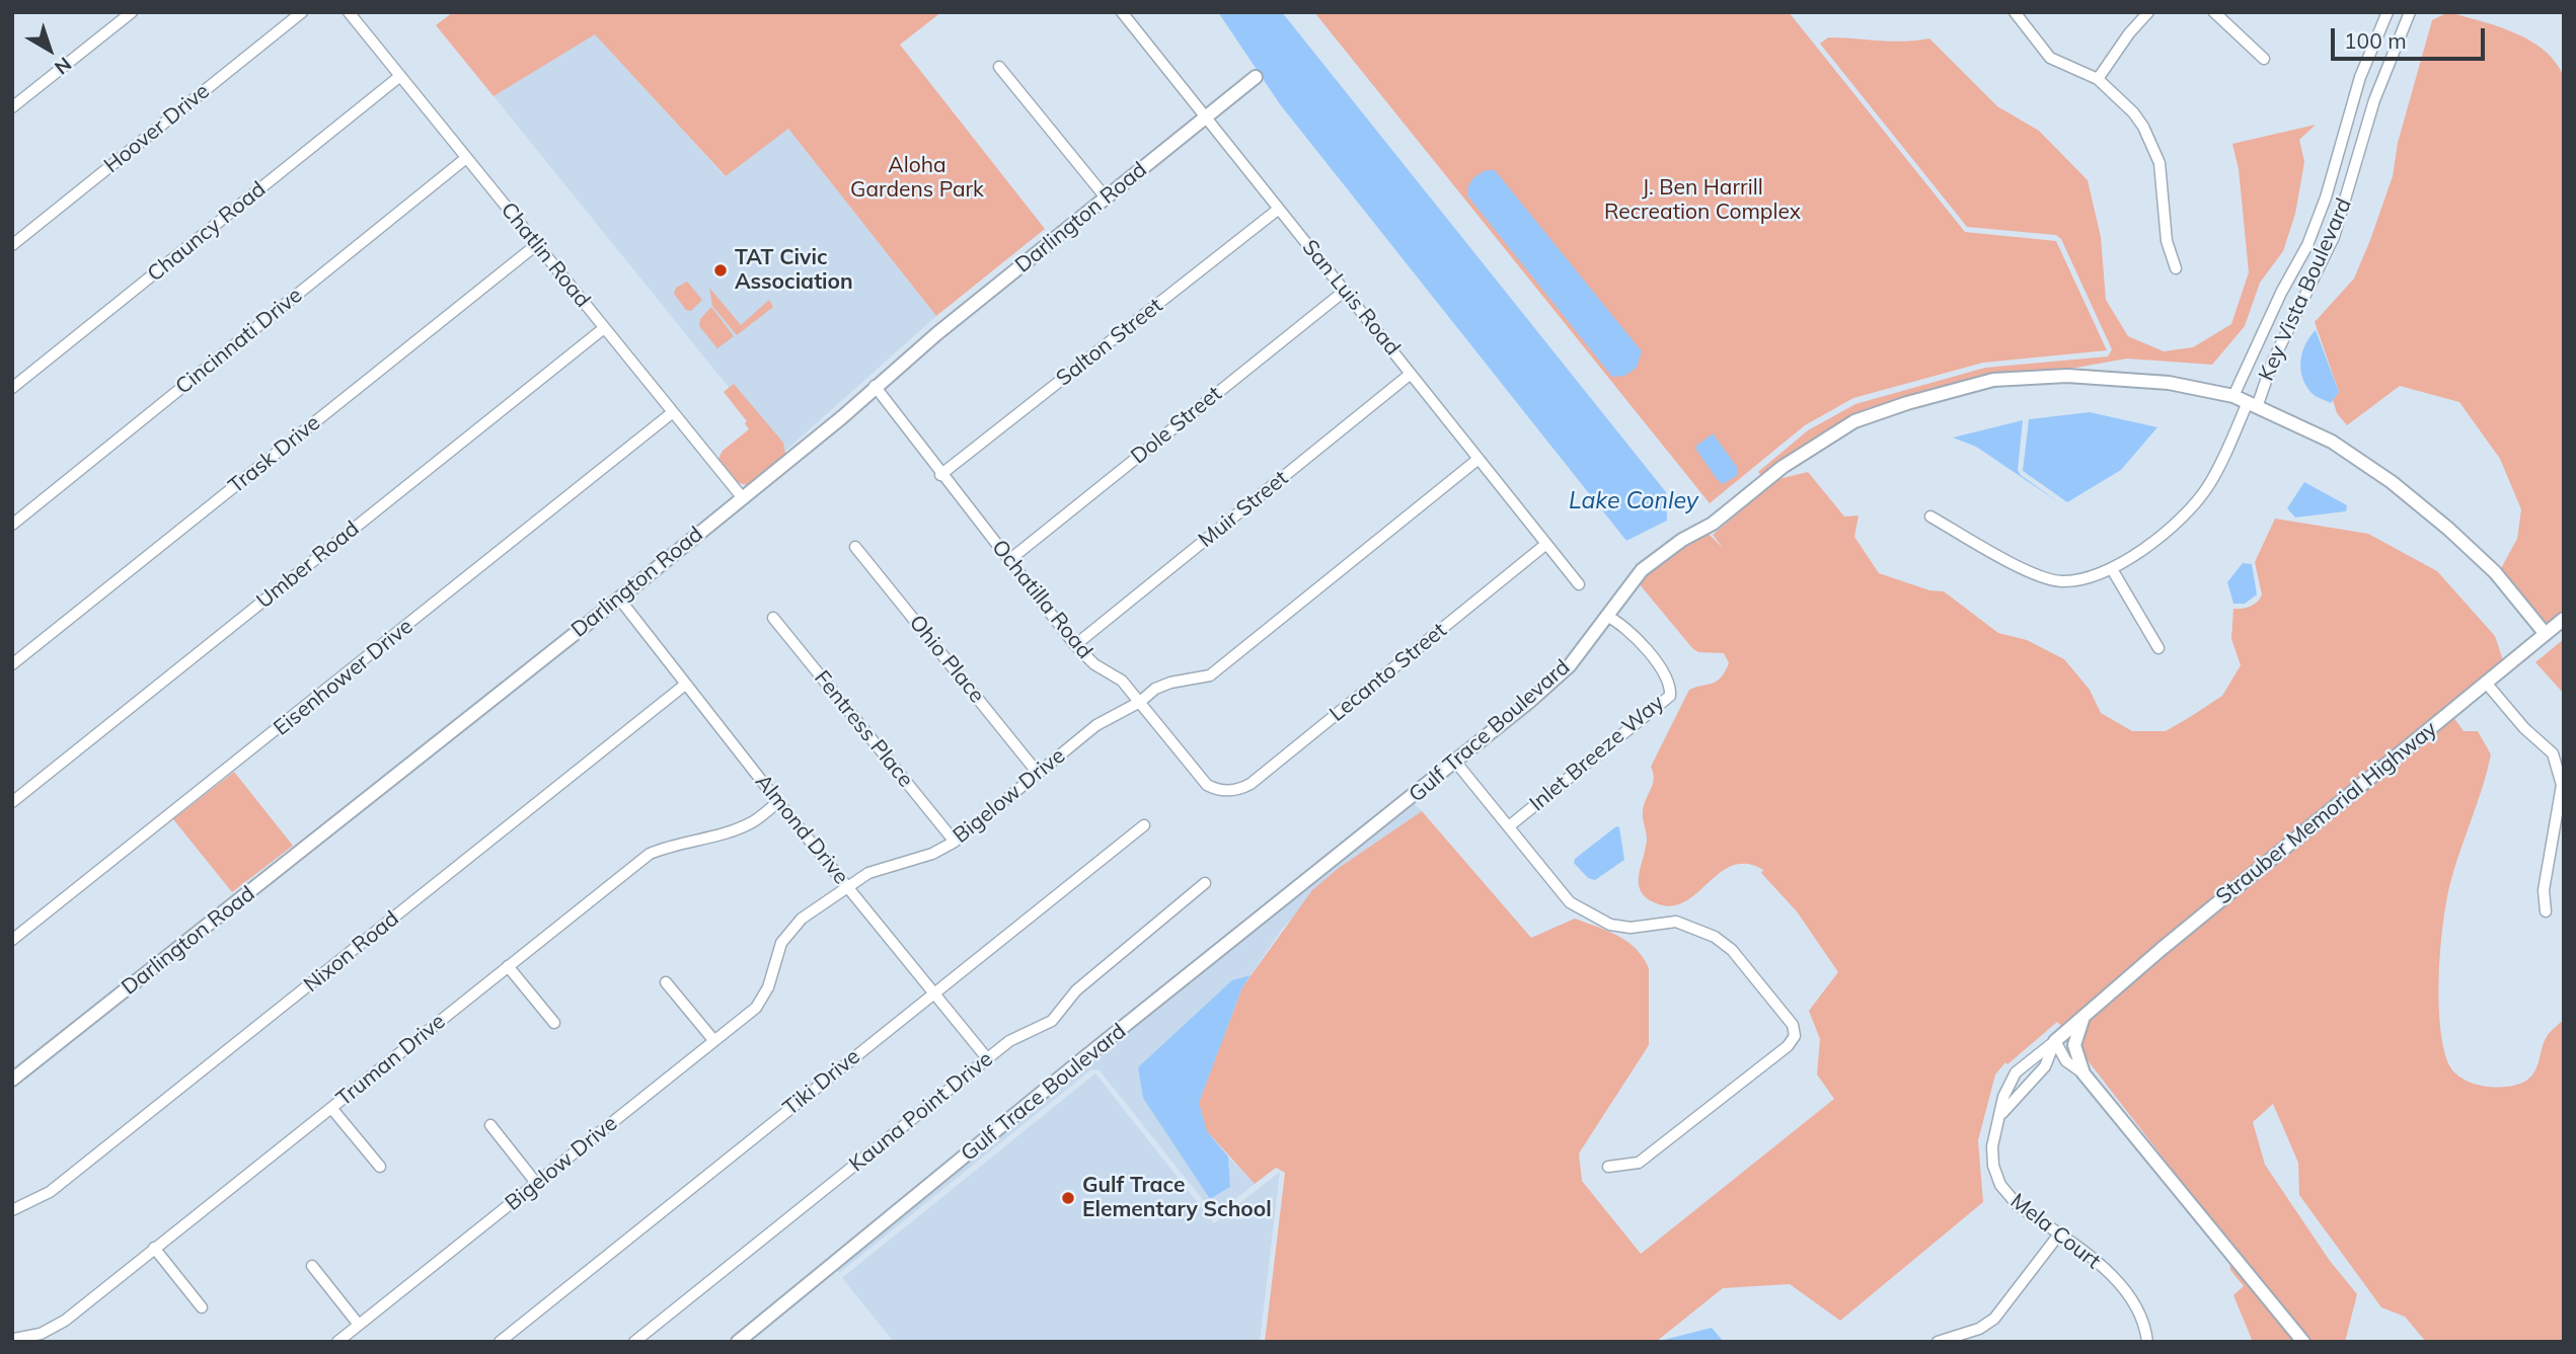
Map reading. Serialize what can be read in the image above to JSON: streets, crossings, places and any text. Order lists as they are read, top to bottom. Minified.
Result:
{"streets":{"street":["Hoover Drive","Darlington Road","Chauncy Road","Chatlin Road","Key Vista Boulevard","San Luis Road","Cincinnati Drive","Salton Street","Dole Street","Trask Drive","Muir Street","Umber Road","Ochatilla Road","Ohio Place","Lecanto Street","Eisenhower Drive","Fentress Place","Gulf Trace Boulevard","Inlet Breeze Way","Bigelow Drive","Strauber Memorial Highway","Almond Drive","Nixon Road","Truman Drive","Tiki Drive","Kauna Point Drive","Mela Court"]},"crossings":[["Darlington Road","Chatlin Road"],["Darlington Road","San Luis Road"],["Darlington Road","Ochatilla Road"],["Darlington Road","Almond Drive"],["Chauncy Road","Chatlin Road"],["Chatlin Road","Cincinnati Drive"],["Chatlin Road","Trask Drive"],["Chatlin Road","Umber Road"],["Chatlin Road","Eisenhower Drive"],["Key Vista Boulevard","Gulf Trace Boulevard"],["San Luis Road","Salton Street"],["San Luis Road","Dole Street"],["San Luis Road","Muir Street"],["San Luis Road","Lecanto Street"],["San Luis Road","Bigelow Drive"],["Salton Street","Ochatilla Road"],["Dole Street","Ochatilla Road"],["Muir Street","Ochatilla Road"],["Ochatilla Road","Lecanto Street"],["Ochatilla Road","Bigelow Drive"],["Ohio Place","Bigelow Drive"],["Fentress Place","Bigelow Drive"],["Gulf Trace Boulevard","Inlet Breeze Way"],["Gulf Trace Boulevard","Strauber Memorial Highway"],["Bigelow Drive","Almond Drive"],["Strauber Memorial Highway","Mela Court"],["Almond Drive","Nixon Road"],["Almond Drive","Truman Drive"],["Almond Drive","Tiki Drive"],["Almond Drive","Kauna Point Drive"]],"water":["Lake Conley"],"parks":["Aloha Gardens Park","J. Ben Harrill Recreation Complex"],"places":["TAT Civic Association","Gulf Trace Elementary School"],"scale_bar":"100 m","north":"bottom right"}
